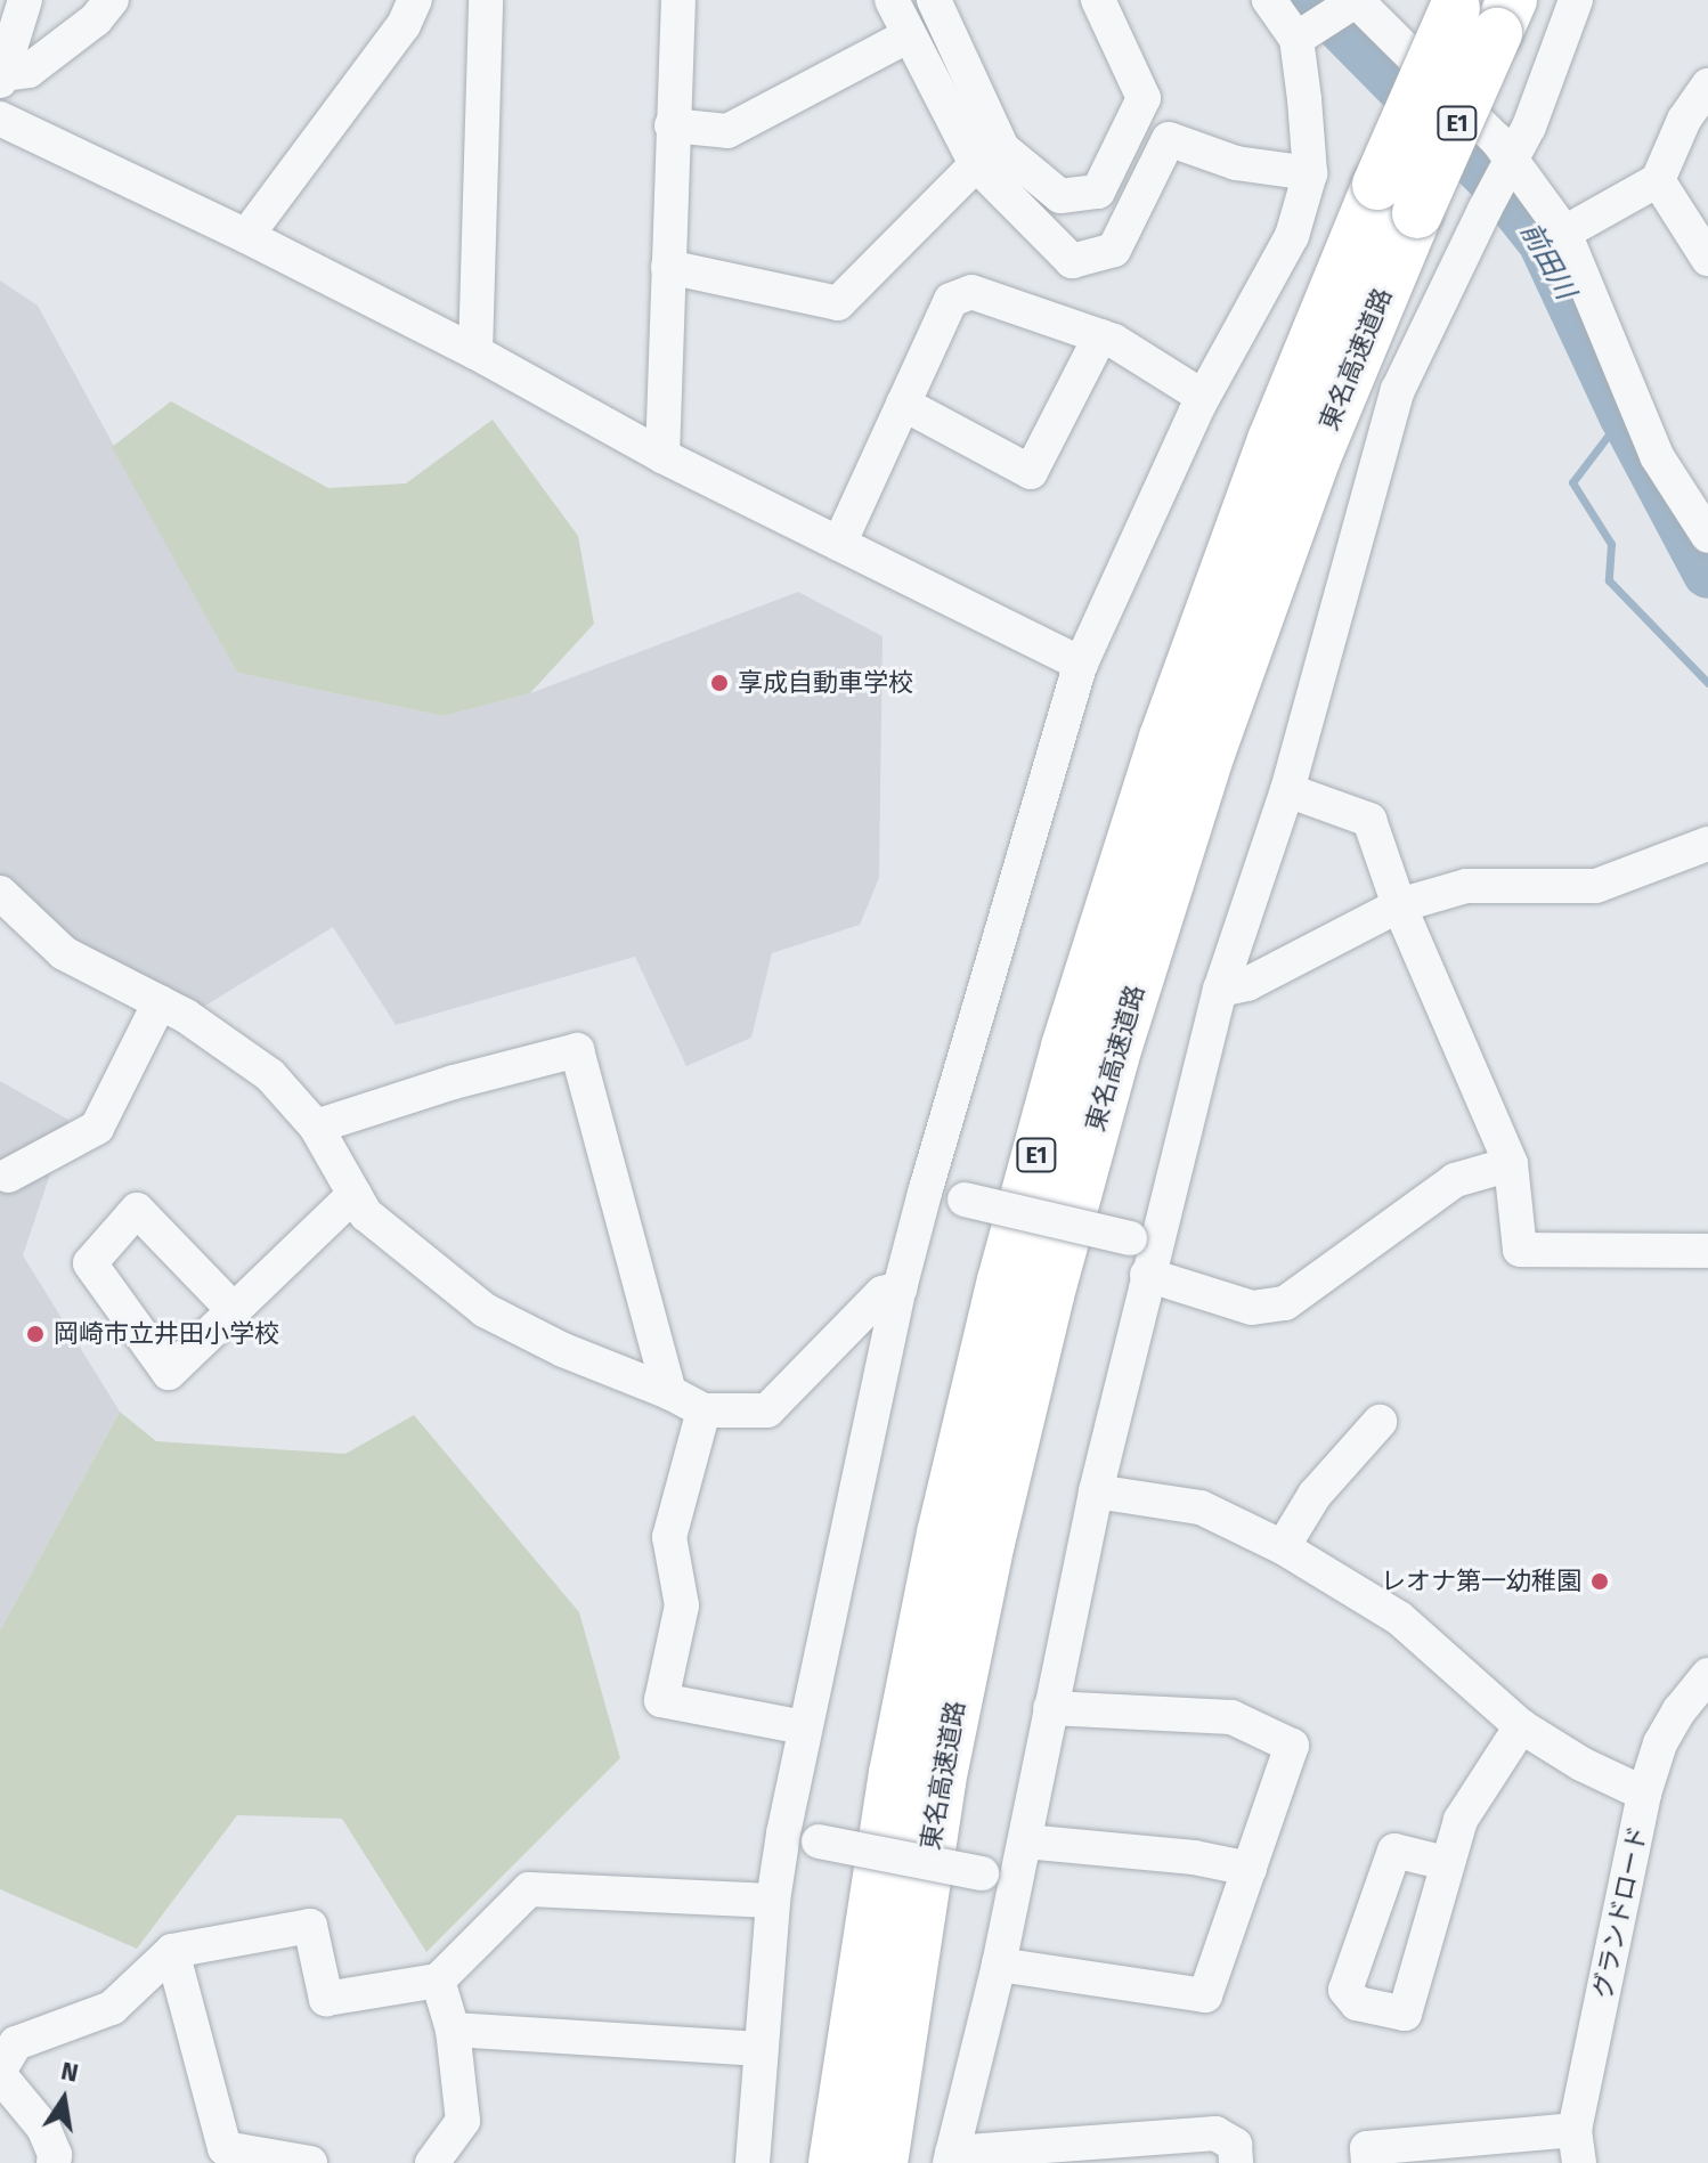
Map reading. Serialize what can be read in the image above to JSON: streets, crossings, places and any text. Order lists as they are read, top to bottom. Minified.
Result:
{"streets":{"highway":["E1","東名高速道路"],"street":["グランドロード"]},"water":["前田川"],"places":["享成自動車学校","岡崎市立井田小学校","レオナ第一幼稚園"],"north":"top"}
